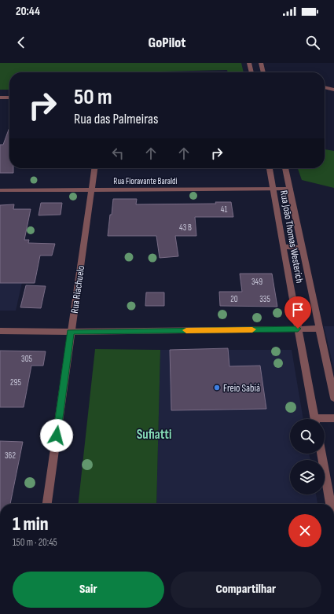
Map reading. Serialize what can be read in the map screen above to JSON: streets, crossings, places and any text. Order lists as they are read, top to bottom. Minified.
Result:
{"streets":{"street":["Rua Fioravante Baraldi","Rua João Thomas Westerich","Rua Riachuelo"]},"crossings":[["Rua Fioravante Baraldi","Rua João Thomas Westerich"],["Rua Fioravante Baraldi","Rua Riachuelo"]],"districts":["Sufiatti"],"places":["Freio Sabiá"],"house_numbers":["41","43 B","349","20","335","305","295","362"],"page":{"status":"20:44","header":"GoPilot","turn":["50 m","Rua das Palmeiras"],"heading":["1 min","150 m · 20:45"],"buttons":["Sair","Compartilhar"]}}
